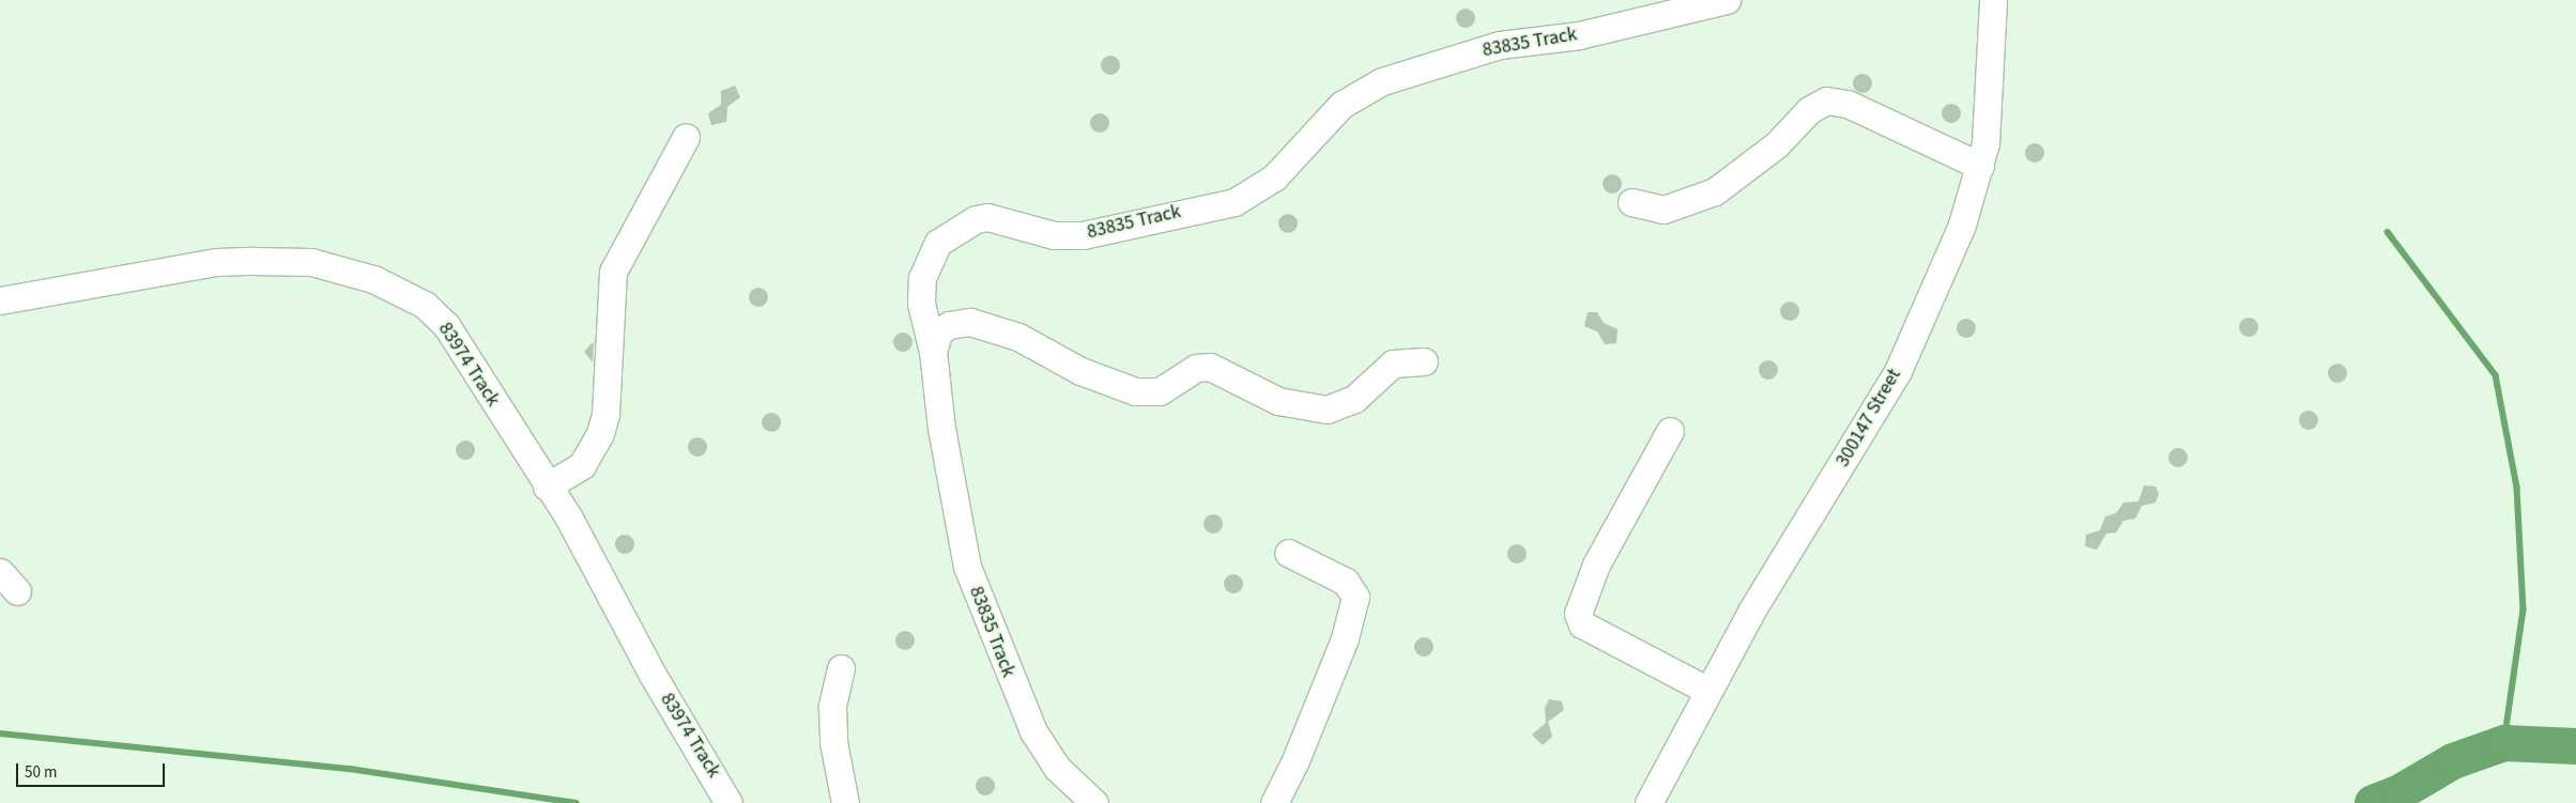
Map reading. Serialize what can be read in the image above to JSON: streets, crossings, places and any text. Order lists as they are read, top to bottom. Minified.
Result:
{"streets":{"street":["83835 Track","83974 Track","300147 Street"]},"scale_bar":"50 m"}
